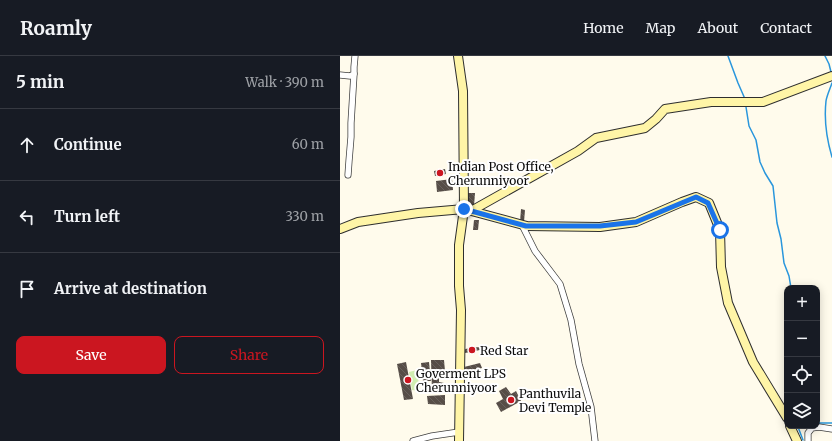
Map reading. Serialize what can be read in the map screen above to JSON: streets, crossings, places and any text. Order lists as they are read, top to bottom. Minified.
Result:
{"places":["Indian Post Office, Cherunniyoor","Red Star","Goverment LPS Cherunniyoor","Panthuvila Devi Temple"],"page":{"header":"Roamly","nav":["Home","Map","About","Contact"],"heading":["5 min","Walk · 390 m"],"list":[["Continue","60 m"],["Turn left","330 m"],"Arrive at destination"],"map_buttons":["+","−"],"buttons":["Save","Share"]}}
